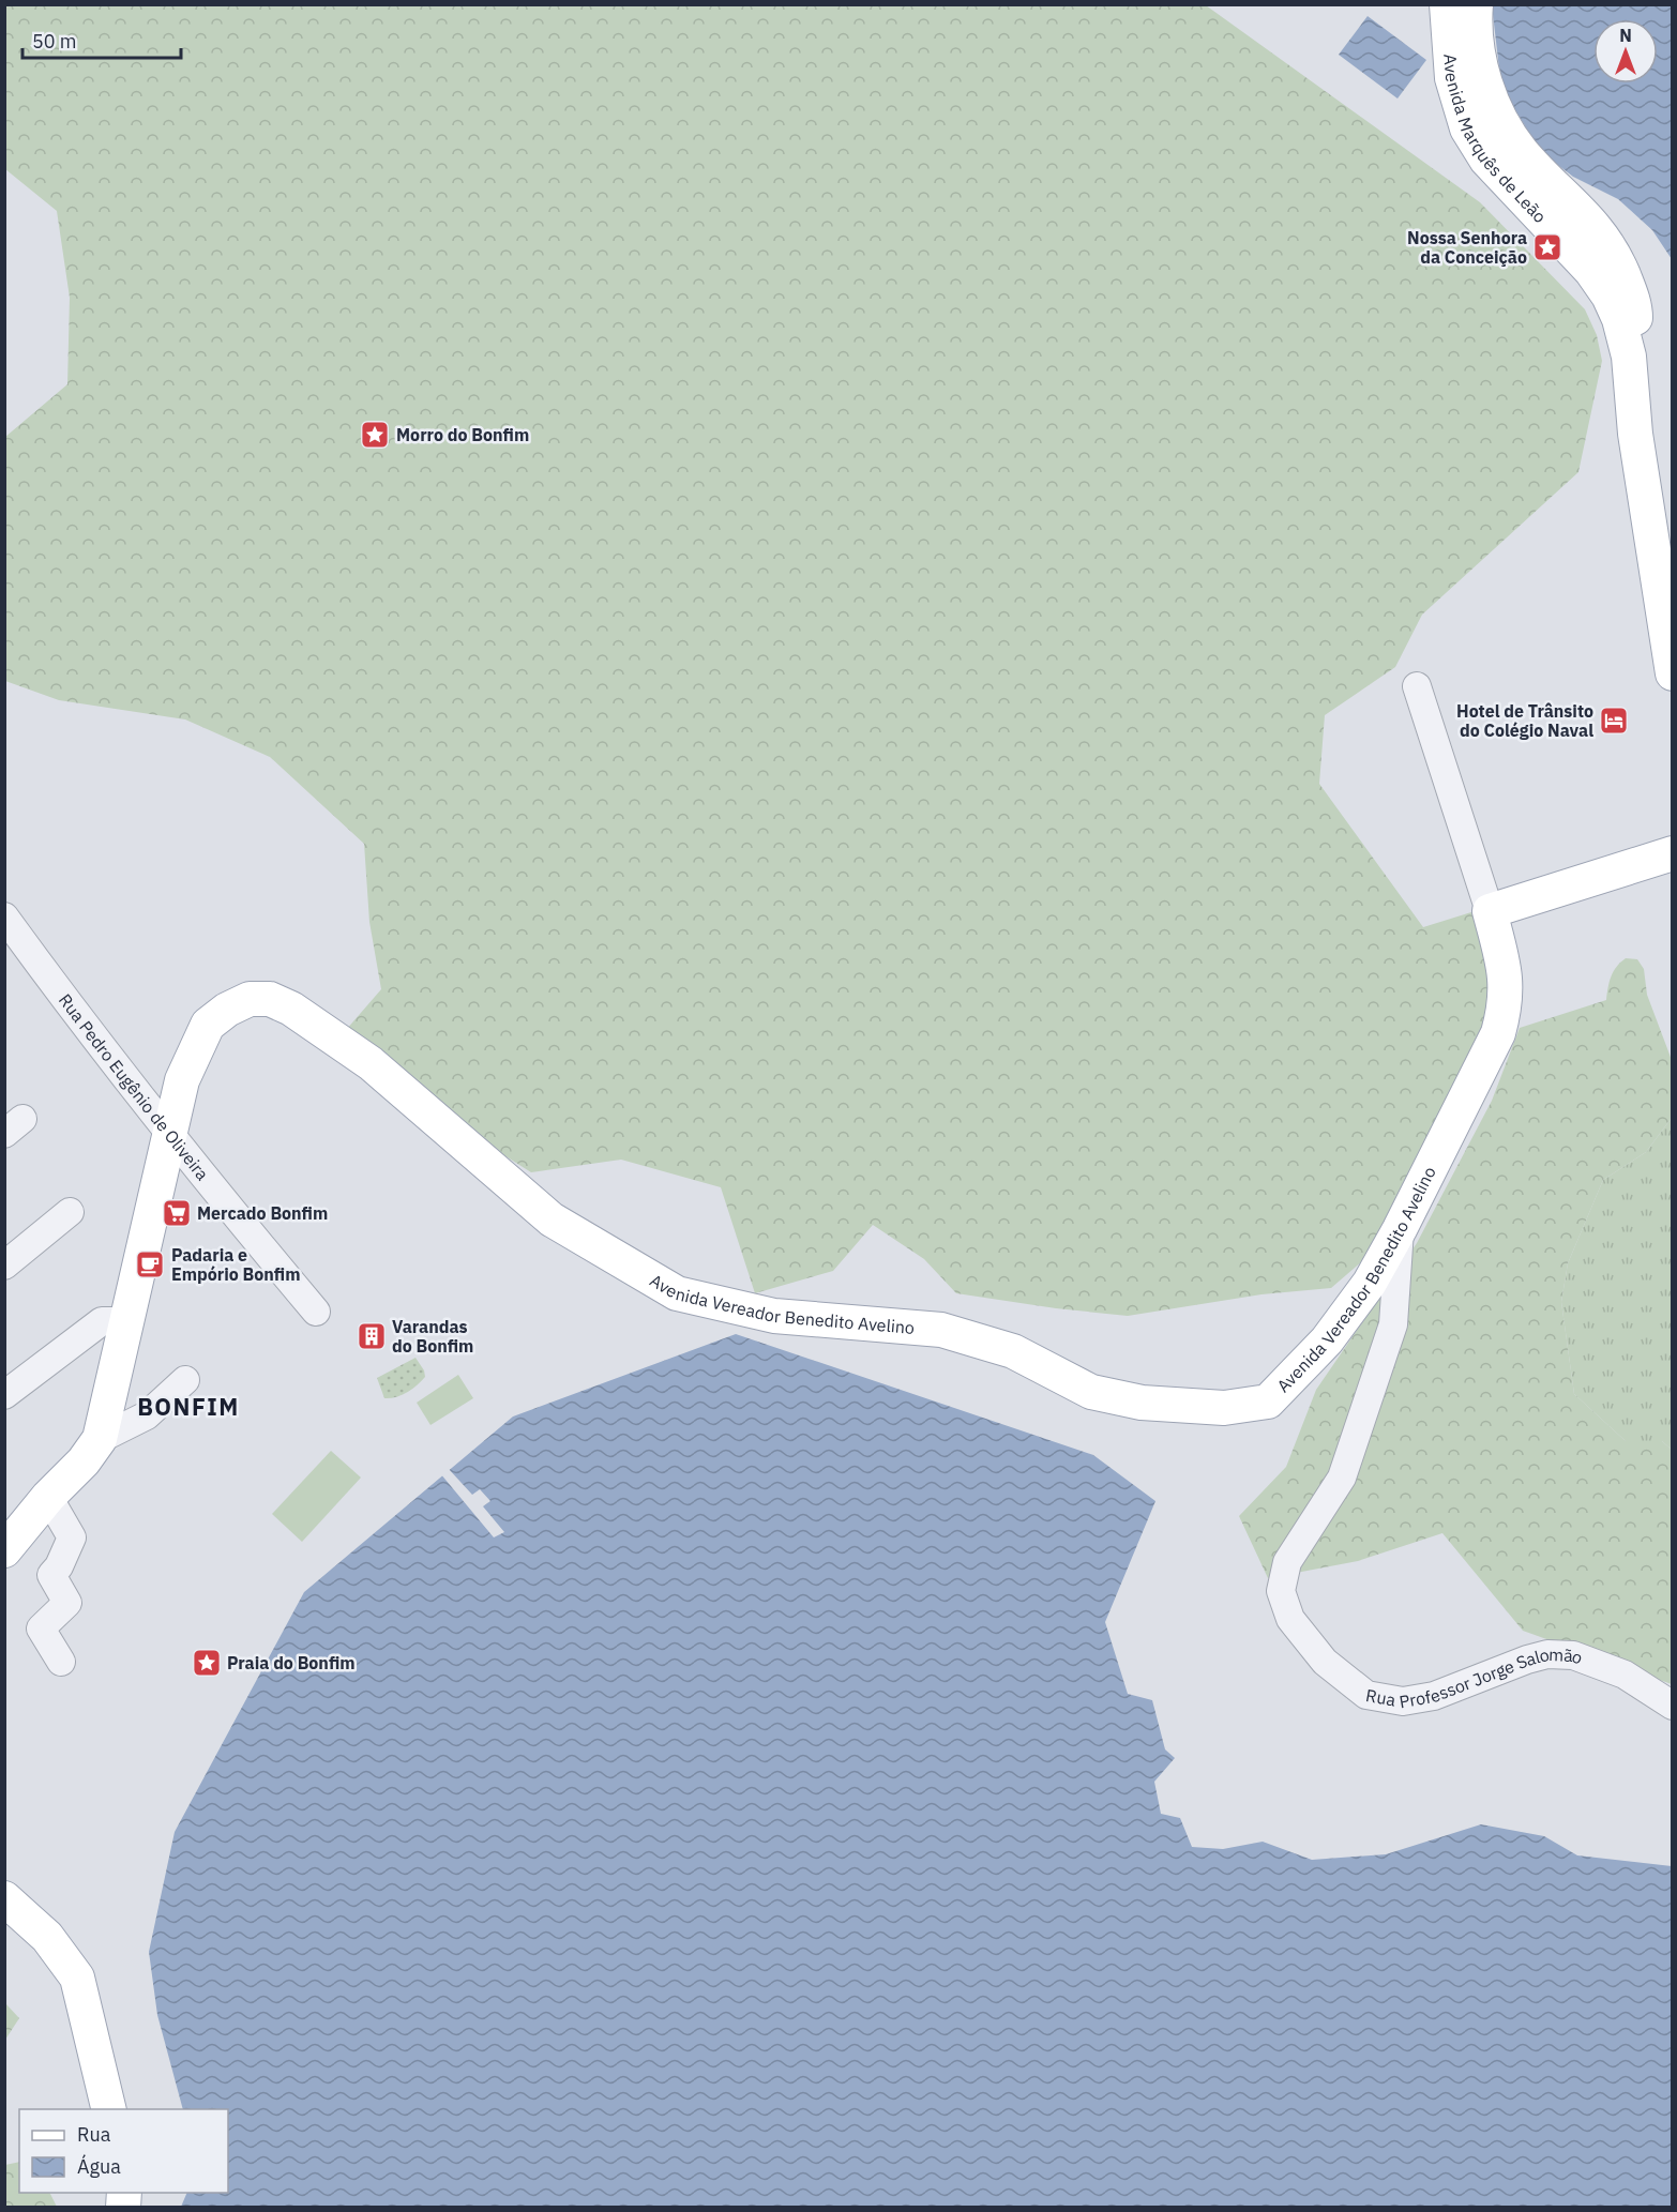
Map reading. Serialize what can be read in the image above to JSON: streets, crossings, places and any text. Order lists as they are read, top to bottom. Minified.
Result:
{"streets":{"main road":["Avenida Marquês de Leão","Avenida Vereador Benedito Avelino"],"street":["Rua Pedro Eugênio de Oliveira","Rua Professor Jorge Salomão"]},"crossings":[["Rua Pedro Eugênio de Oliveira","Avenida Vereador Benedito Avelino"],["Avenida Vereador Benedito Avelino","Rua Professor Jorge Salomão"]],"districts":["BONFIM"],"places":{"place":["Nossa Senhora da Conceição","Morro do Bonfim","Praia do Bonfim"],"hotel":["Hotel de Trânsito do Colégio Naval"],"supermarket":["Mercado Bonfim"],"cafe":["Padaria e Empório Bonfim"],"building":["Varandas do Bonfim"]},"legend":["Rua","Água"],"scale_bar":"50 m","north":"top"}
